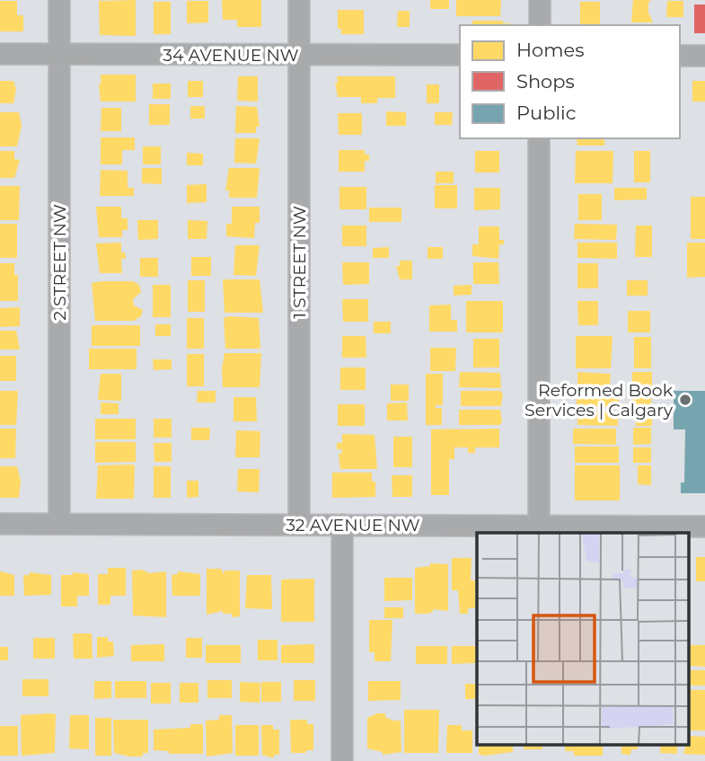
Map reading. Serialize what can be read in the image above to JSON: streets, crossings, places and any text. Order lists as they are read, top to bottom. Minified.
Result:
{"streets":{"street":["34 AVENUE NW","2 STREET NW","1 STREET NW","32 AVENUE NW"]},"crossings":[["34 AVENUE NW","2 STREET NW"],["34 AVENUE NW","1 STREET NW"],["2 STREET NW","32 AVENUE NW"],["1 STREET NW","32 AVENUE NW"]],"places":["Reformed Book Services | Calgary"],"legend":["Homes","Shops","Public"]}
